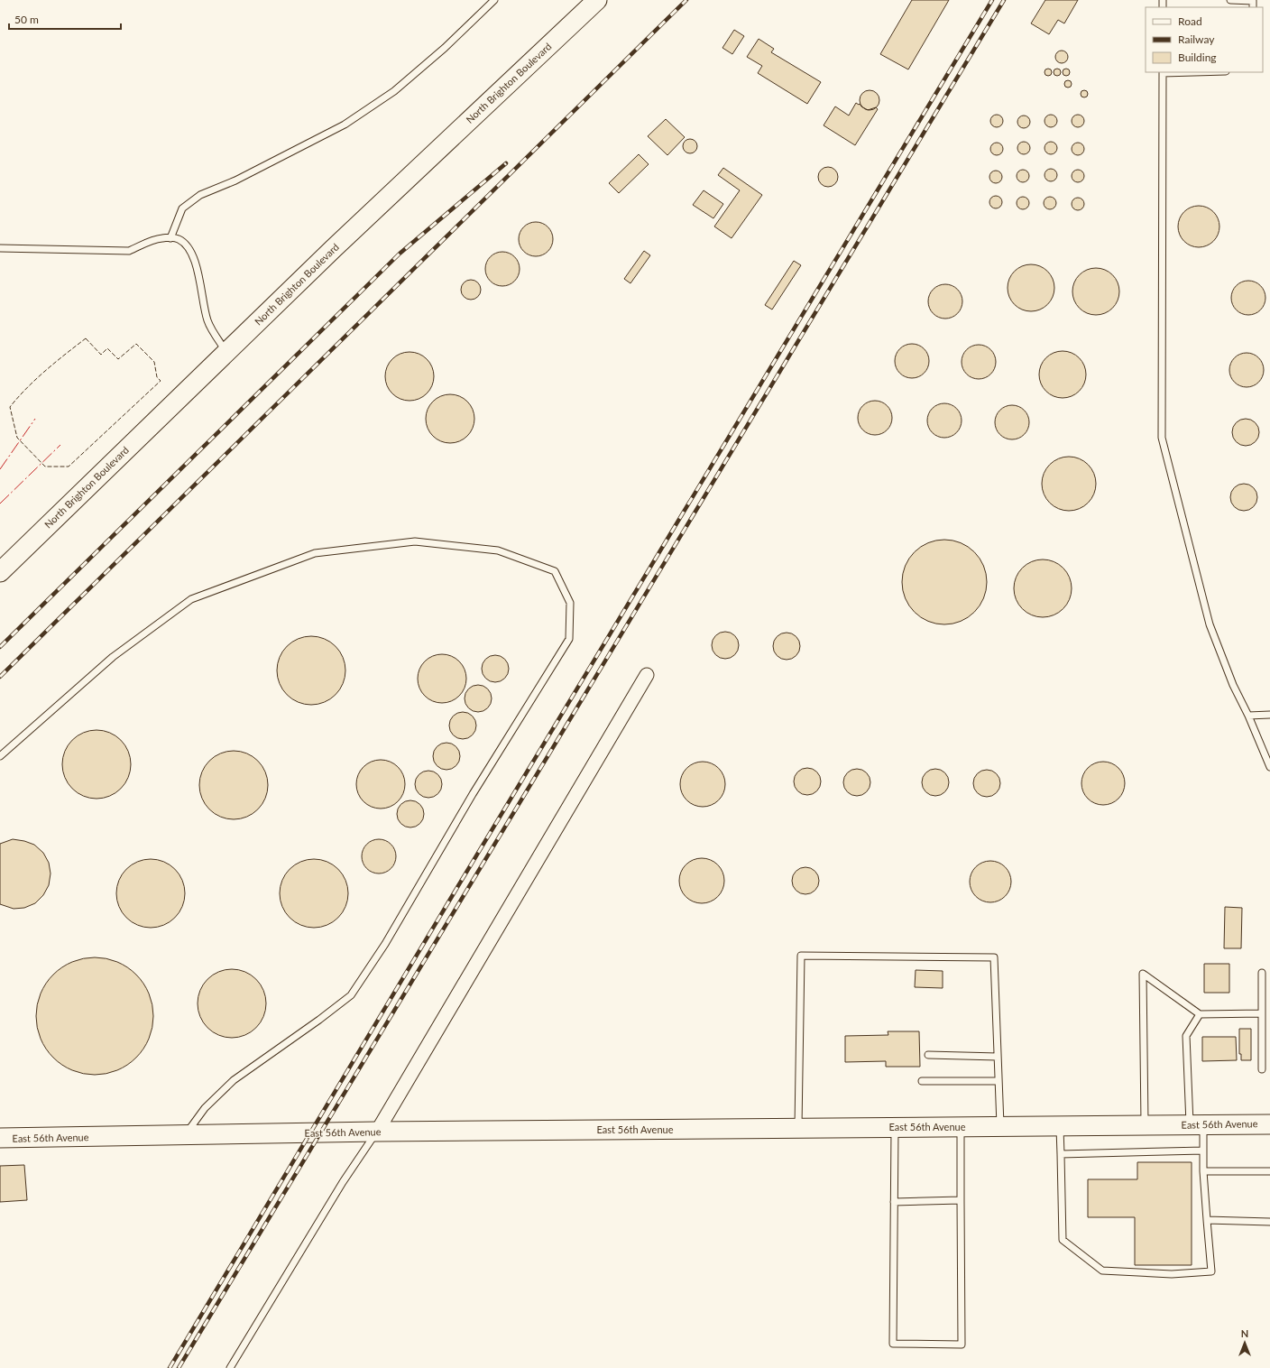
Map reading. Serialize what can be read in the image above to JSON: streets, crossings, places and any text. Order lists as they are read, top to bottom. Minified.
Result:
{"streets":{"main road":["North Brighton Boulevard","East 56th Avenue"]},"legend":["Road","Railway","Building"],"scale_bar":"50 m","north":"top"}
